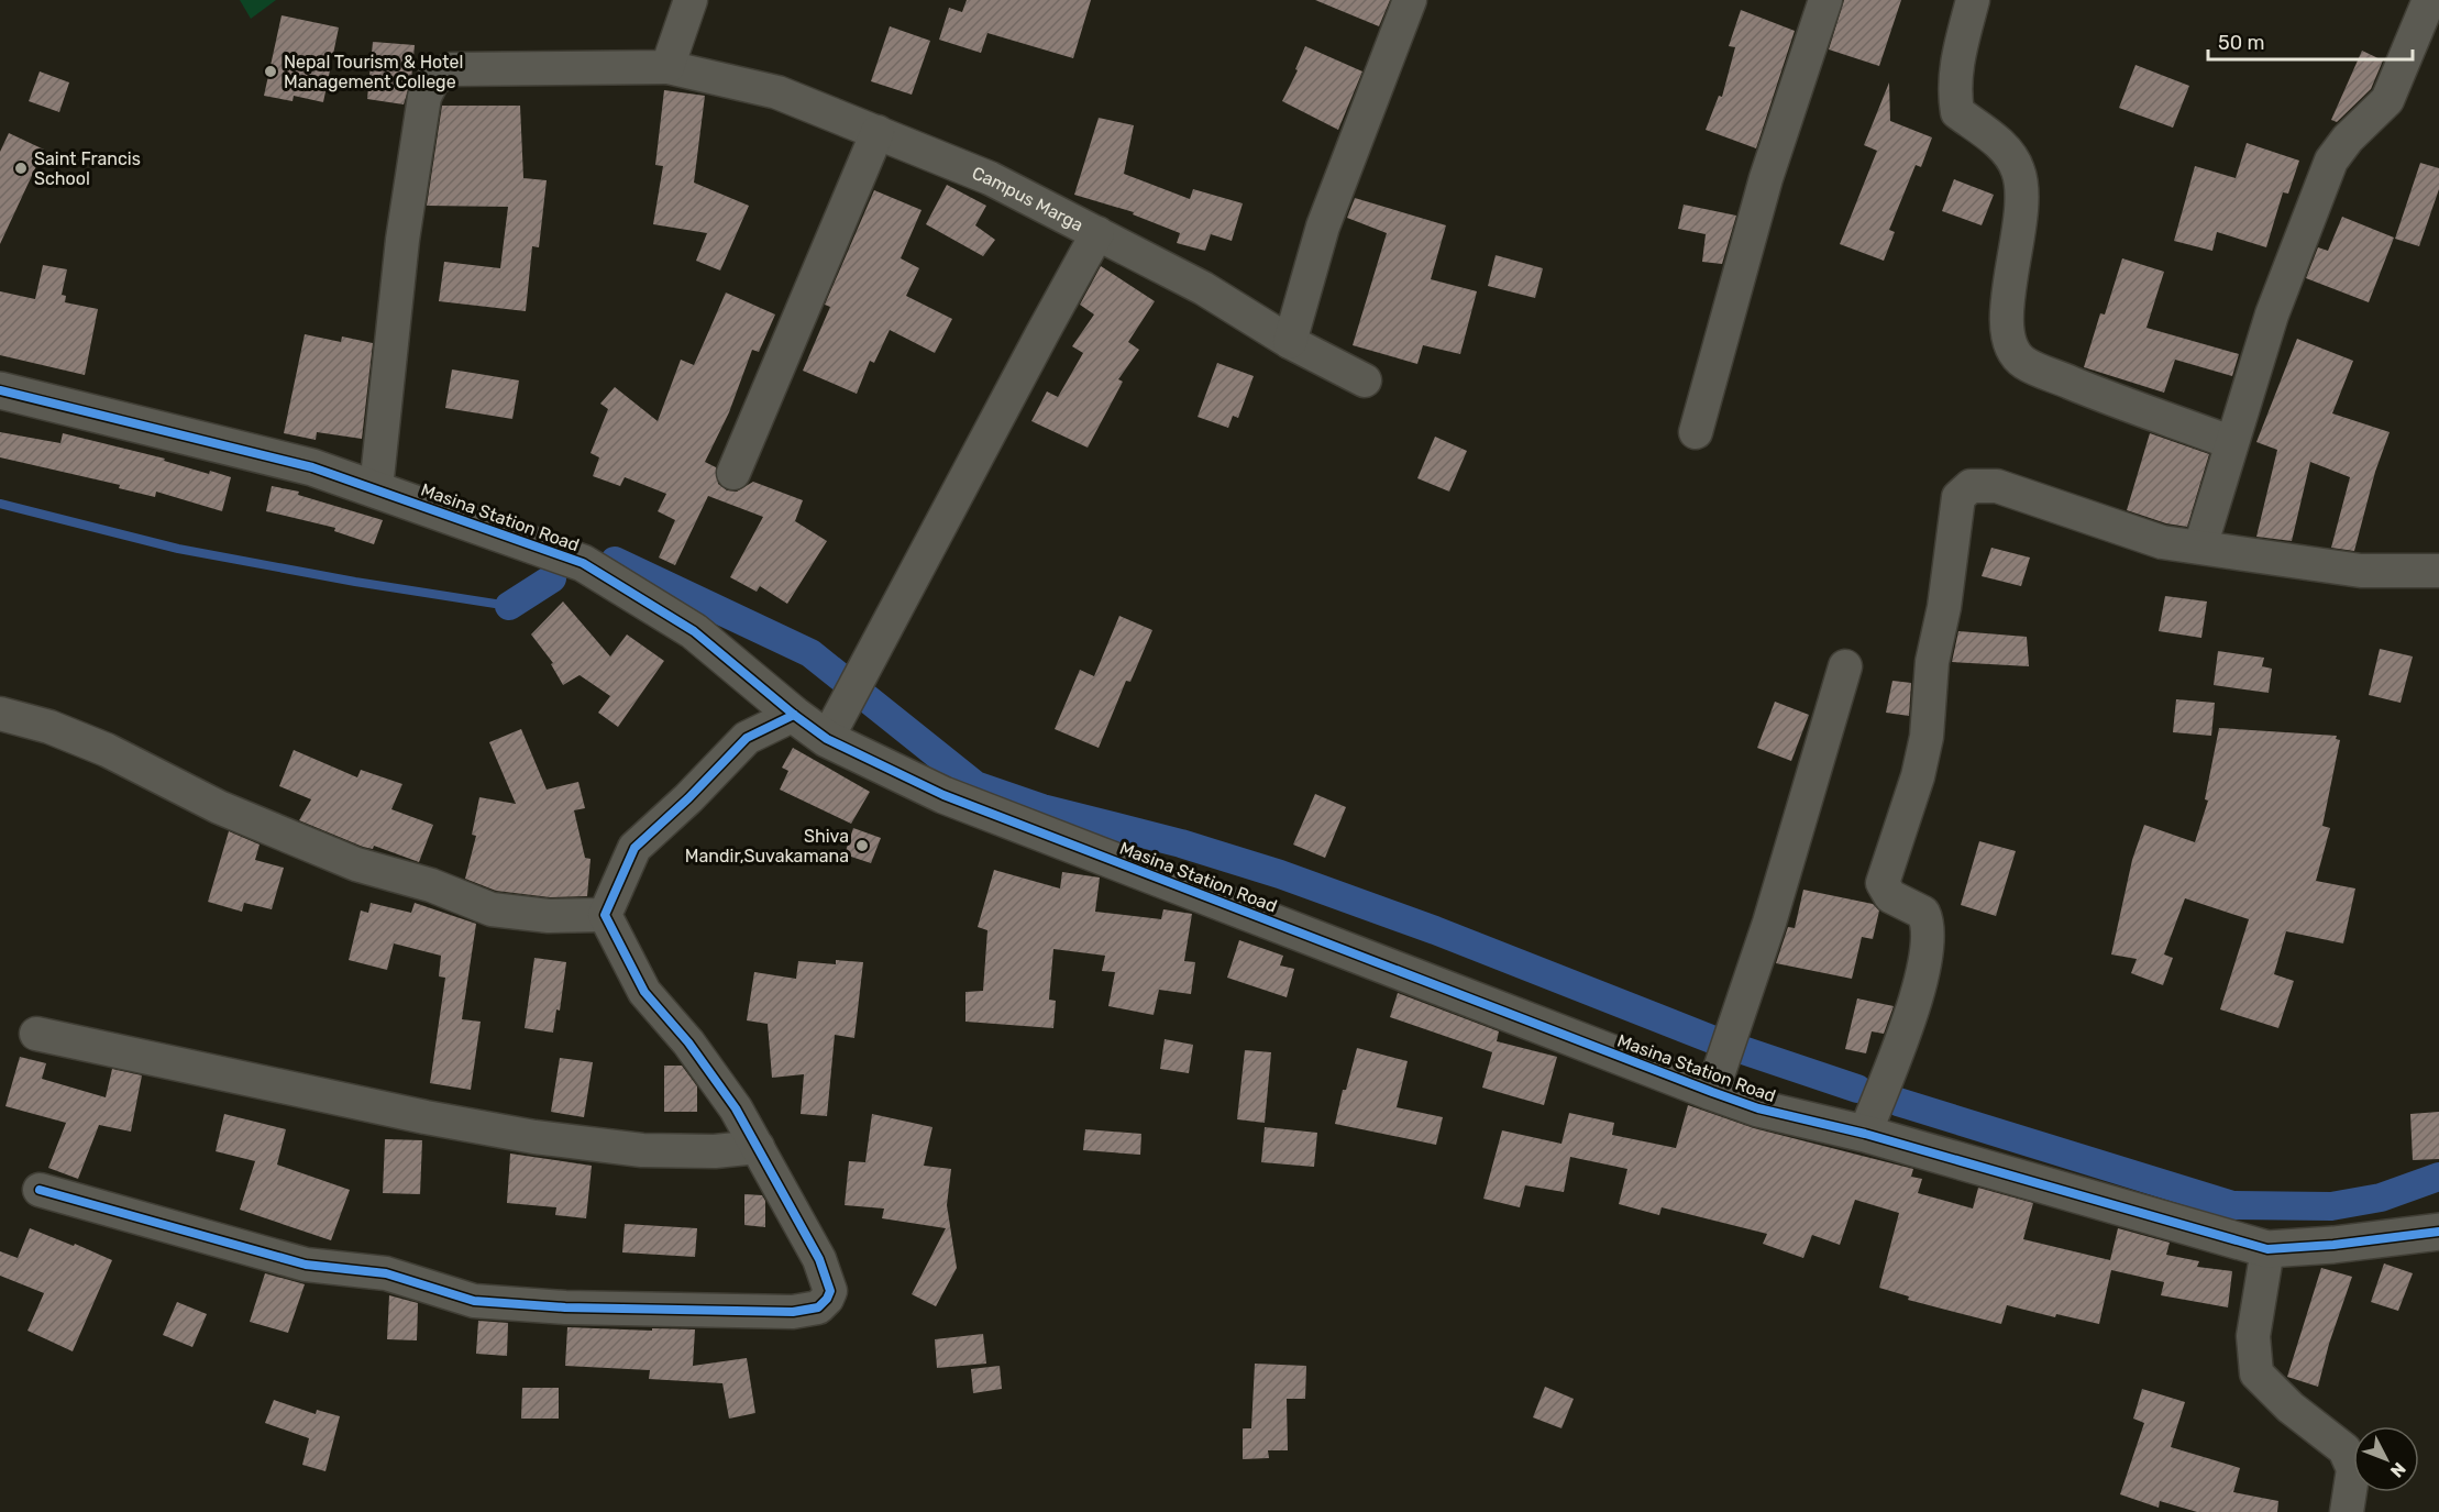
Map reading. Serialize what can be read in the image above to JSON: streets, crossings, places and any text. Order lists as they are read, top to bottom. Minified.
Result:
{"streets":{"street":["Campus Marga","Masina Station Road"]},"crossings":[["Campus Marga","Masina Station Road"]],"places":["Nepal Tourism & Hotel Management College","Saint Francis School","Shiva Mandir,Suvakamana"],"scale_bar":"50 m","north":"bottom right"}
